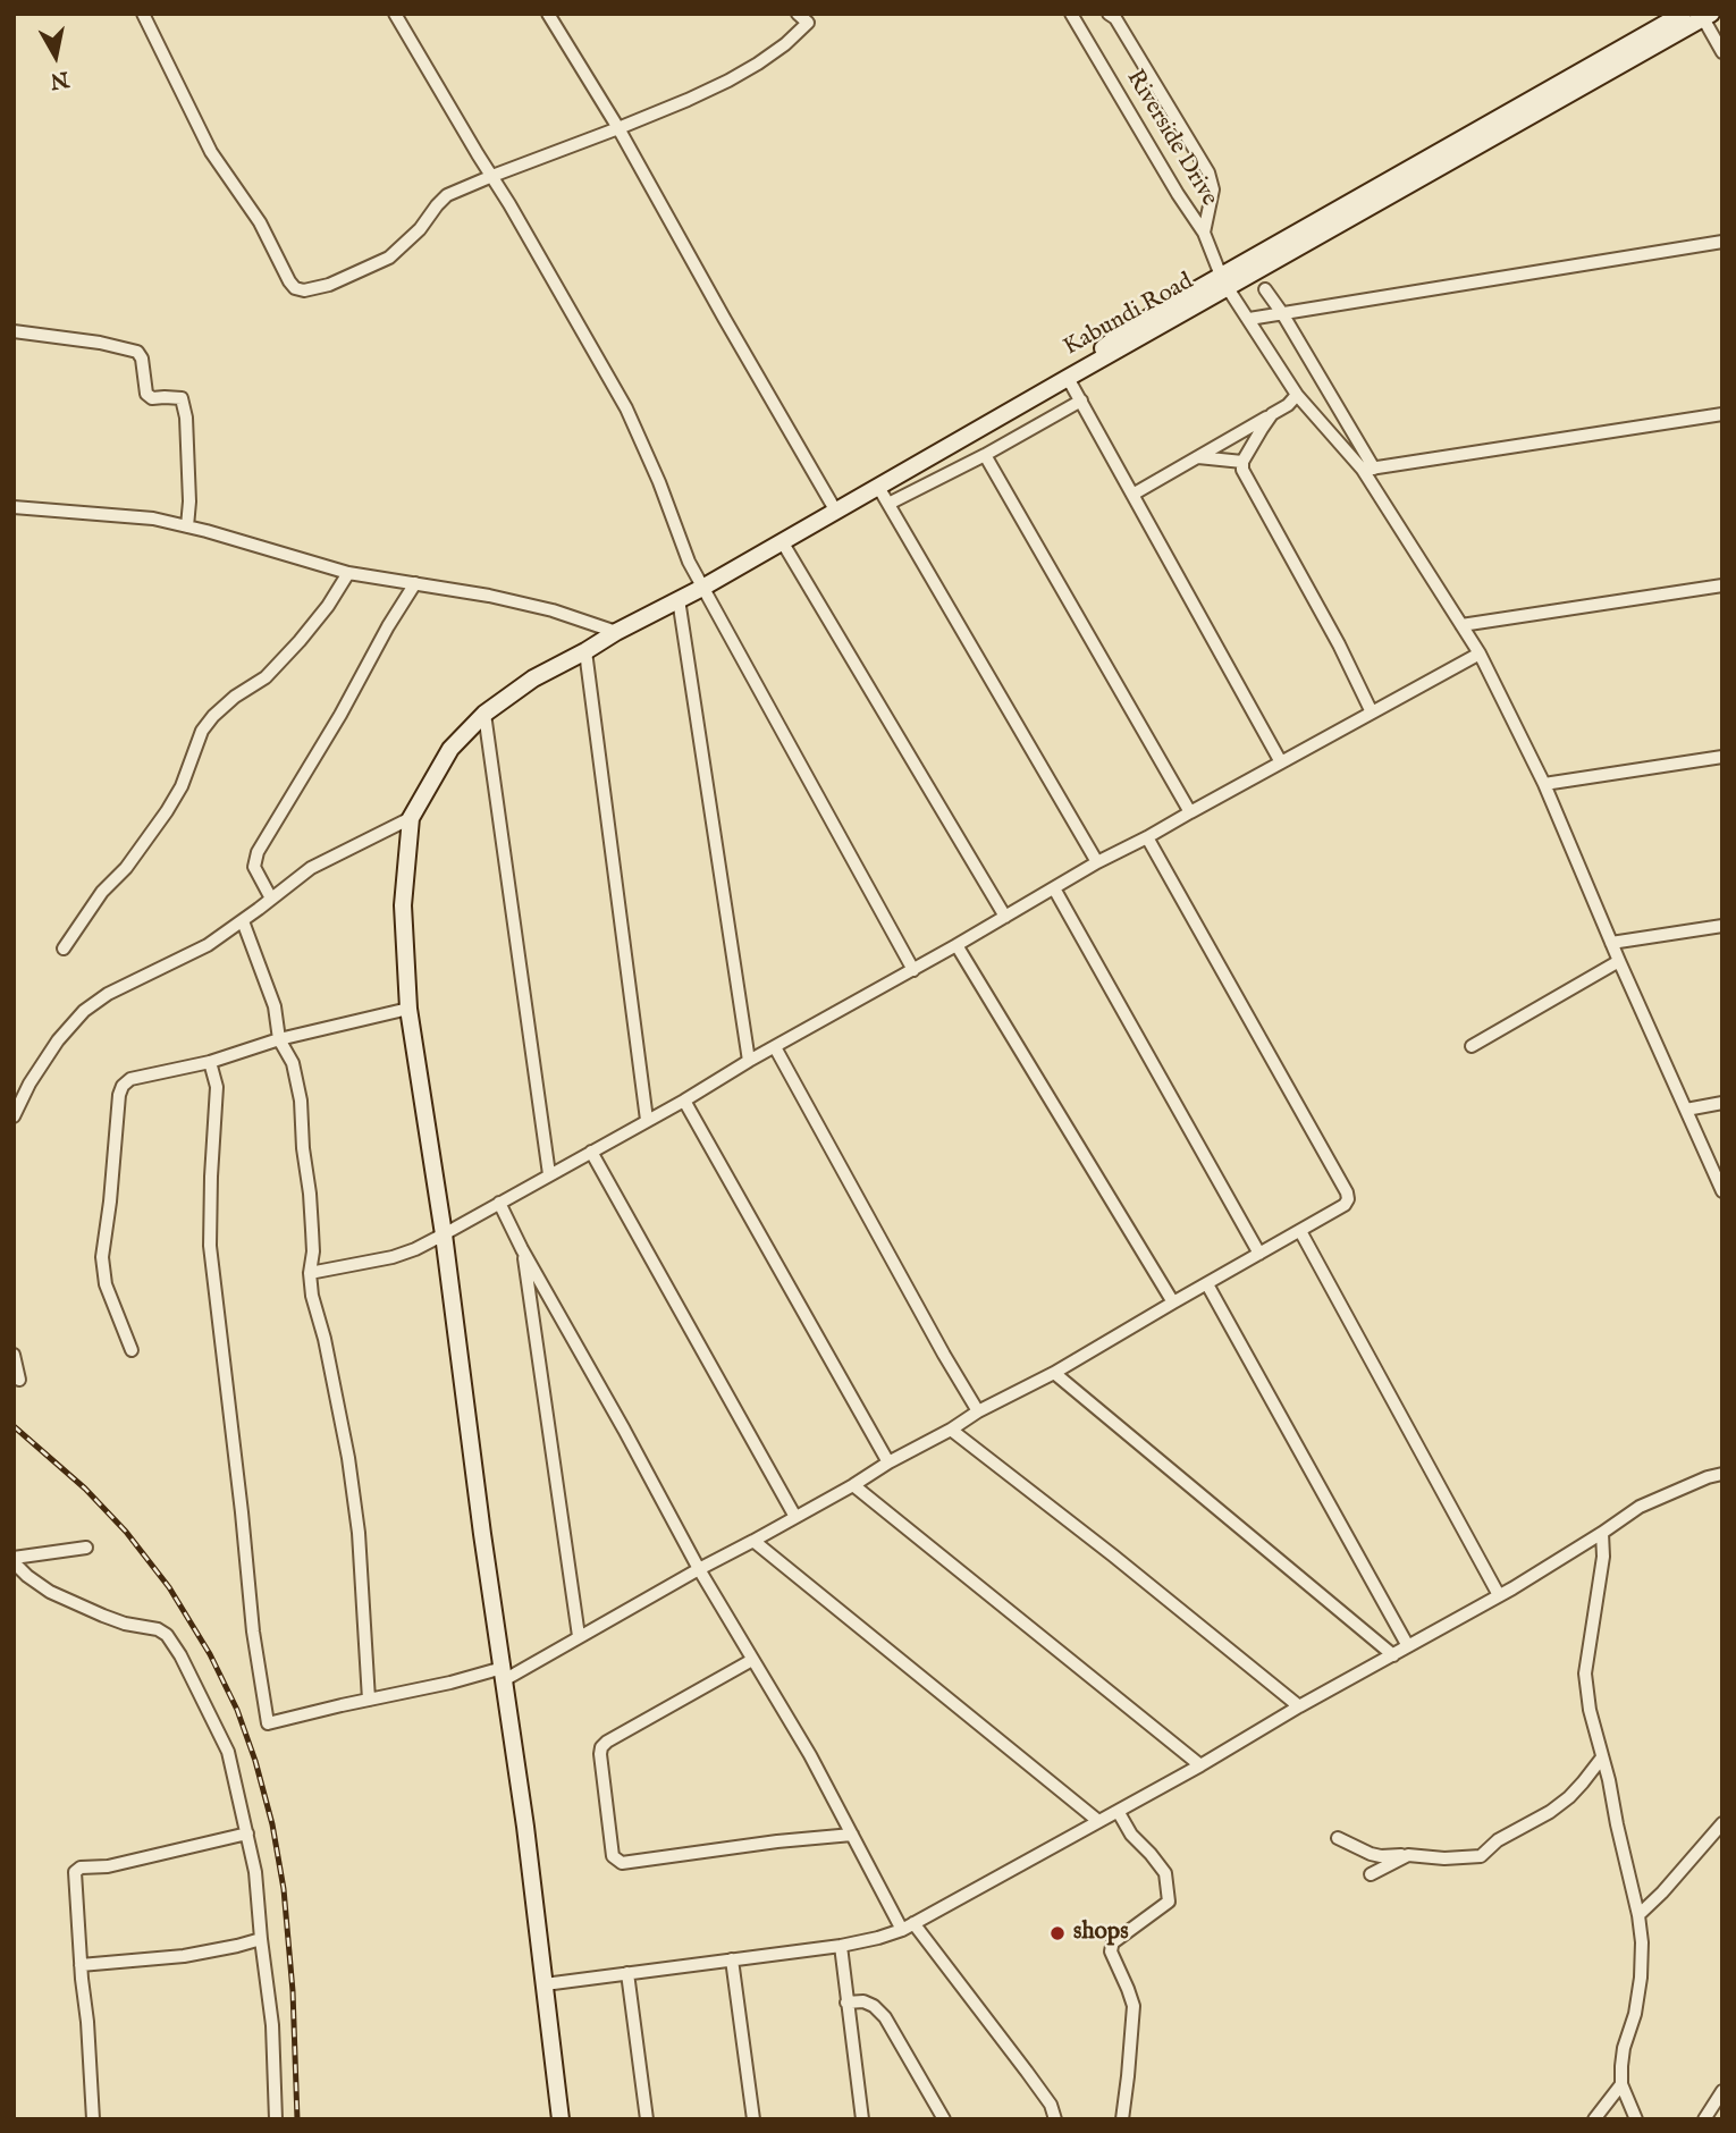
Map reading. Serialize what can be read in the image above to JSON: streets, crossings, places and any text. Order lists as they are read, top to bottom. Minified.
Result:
{"streets":{"street":["Riverside Drive","Kabundi Road"]},"crossings":[["Riverside Drive","Kabundi Road"]],"places":["shops"],"north":"bottom"}
